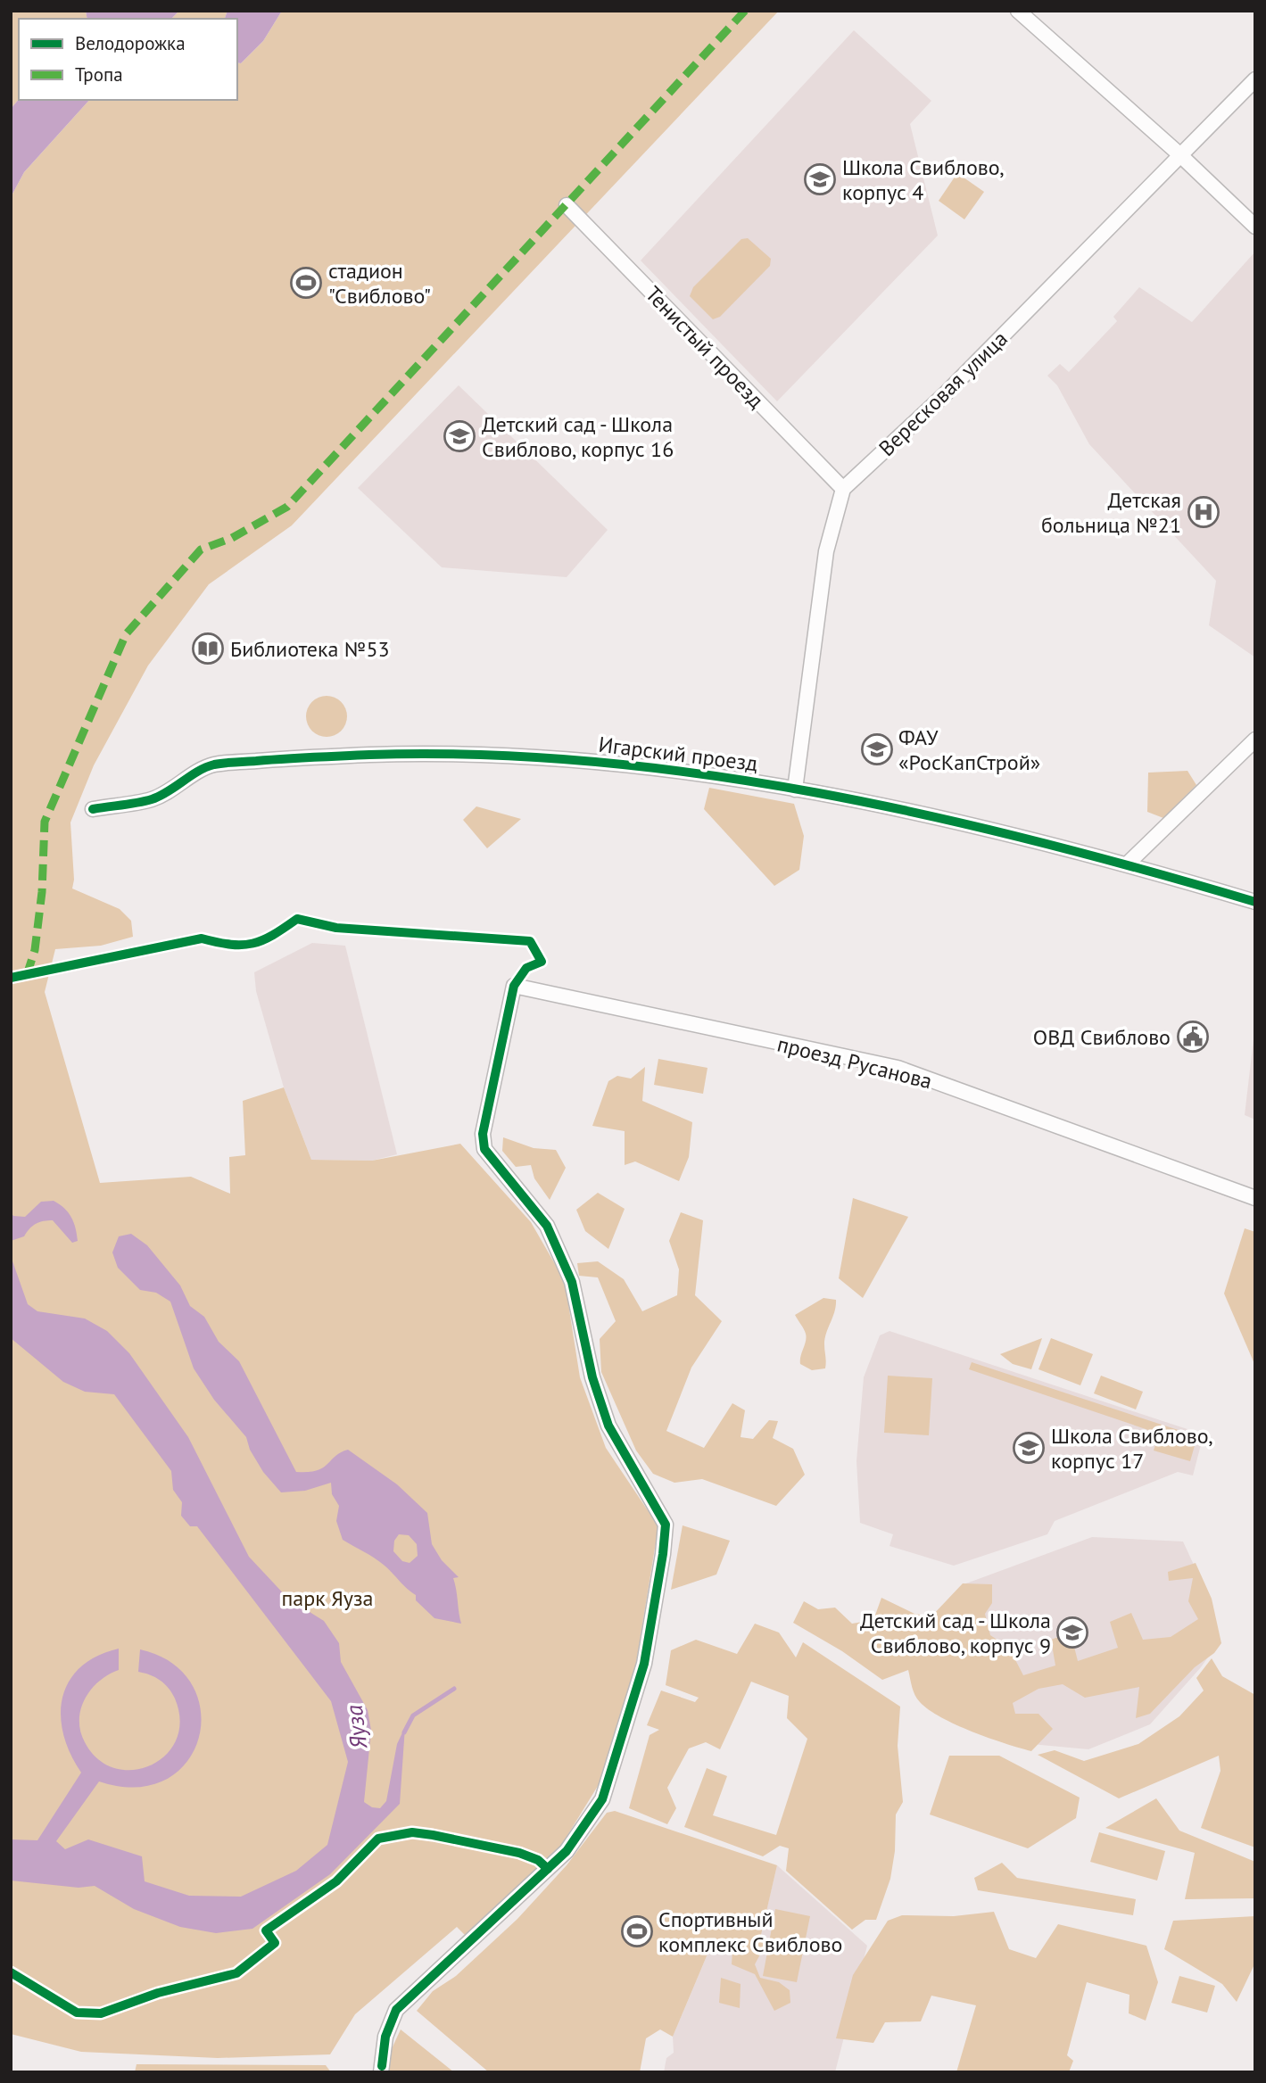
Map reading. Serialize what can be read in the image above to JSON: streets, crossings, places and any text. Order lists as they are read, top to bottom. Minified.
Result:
{"streets":{"street":["Тенистый проезд","Вересковая улица","Игарский проезд","проезд Русанова"]},"crossings":[["Тенистый проезд","Вересковая улица"]],"water":["Яуза"],"parks":["парк Яуза"],"places":{"school or university":["Школа Свиблово, корпус 4","Детский сад - Школа Свиблово, корпус 16","ФАУ «РосКапСтрой»","Школа Свиблово, корпус 17","Детский сад - Школа Свиблово, корпус 9"],"sports":["стадион \"Свиблово\"","Спортивный комплекс Свиблово"],"hospital":["Детская больница №21"],"library":["Библиотека №53"],"public building":["ОВД Свиблово"]},"legend":["Велодорожка","Тропа"]}
